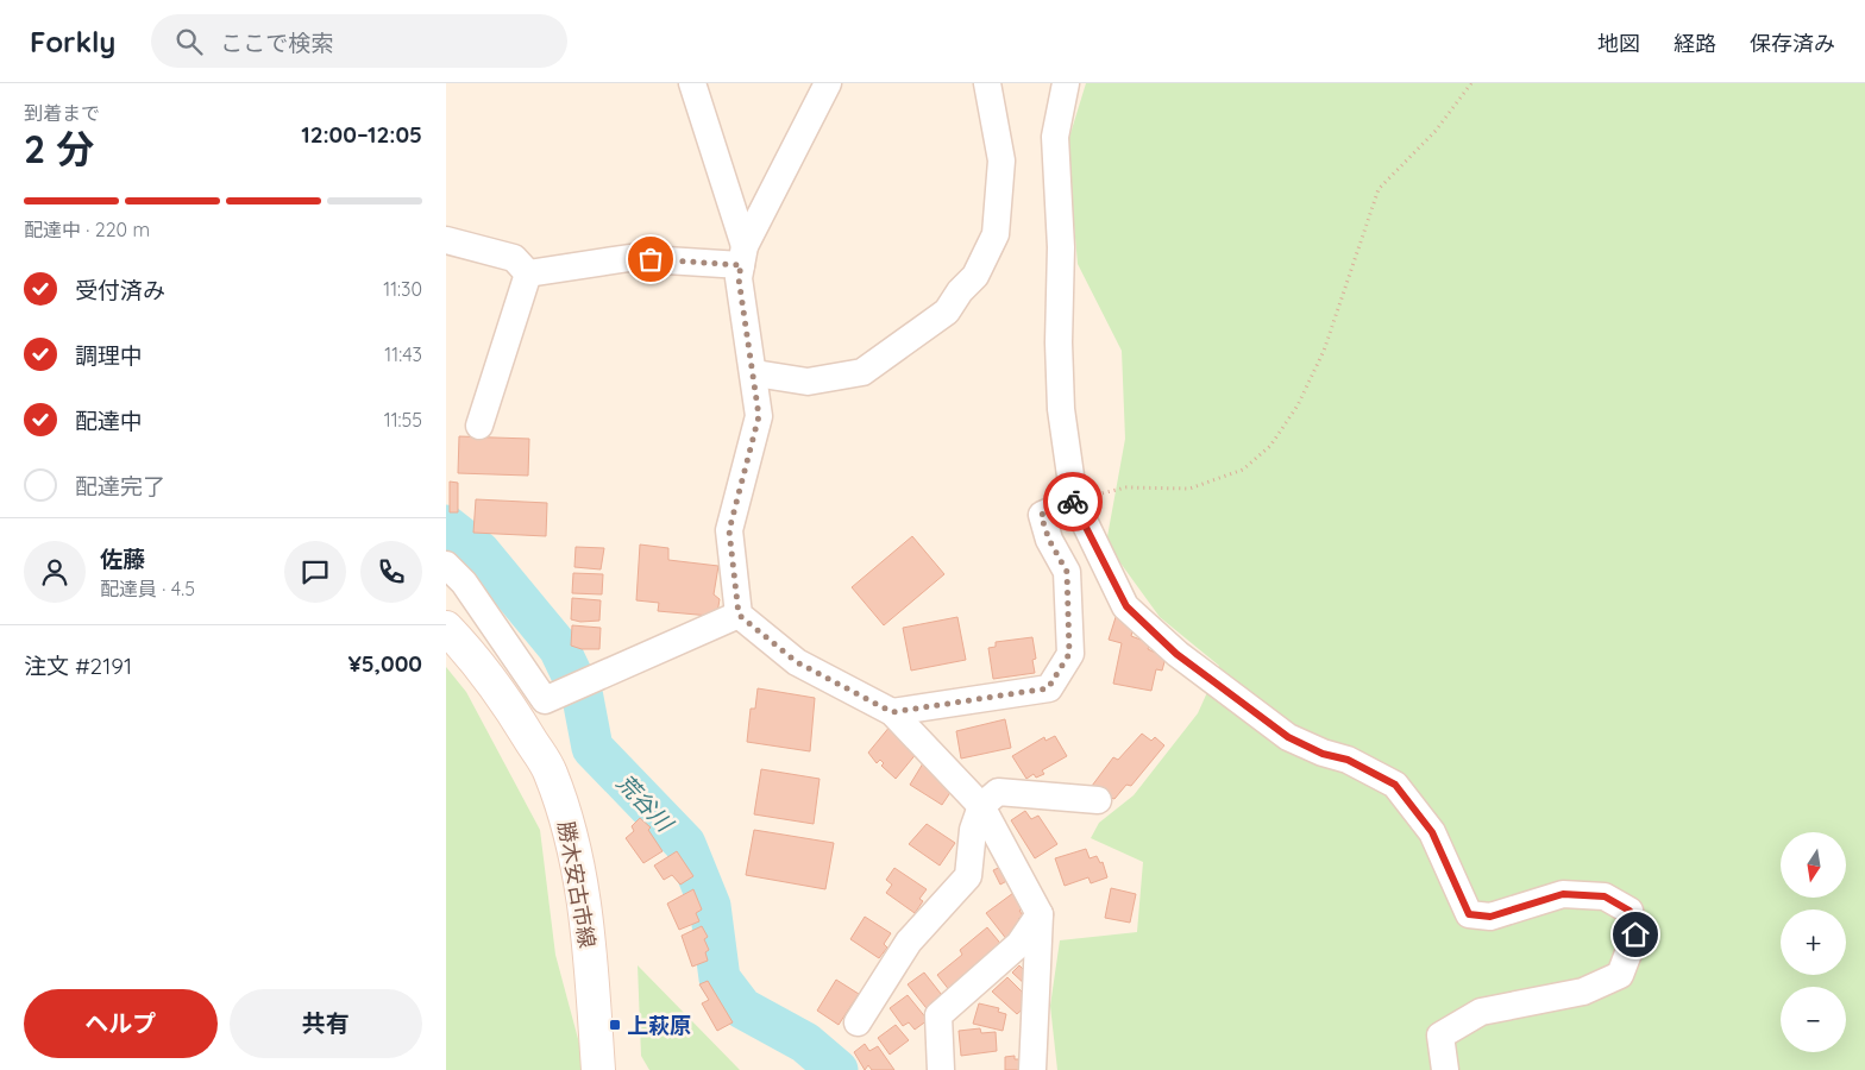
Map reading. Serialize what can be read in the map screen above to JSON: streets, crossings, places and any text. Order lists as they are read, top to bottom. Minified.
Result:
{"streets":{"main road":["勝木安古市線"]},"water":["荒谷川"],"places":{"transit":["上萩原"]},"north":"bottom","page":{"header":"Forkly","search":"ここで検索","nav":["地図","経路","保存済み"],"heading":["2 分","到着まで","12:00–12:05"],"panel":["佐藤","配達員 · 4.5","注文 #2191","¥5,000"],"bar":"配達中 · 220 m","list":[["受付済み","11:30"],["調理中","11:43"],["配達中","11:55"],"配達完了"],"map_buttons":["+","−"],"buttons":["ヘルプ","共有"]}}
